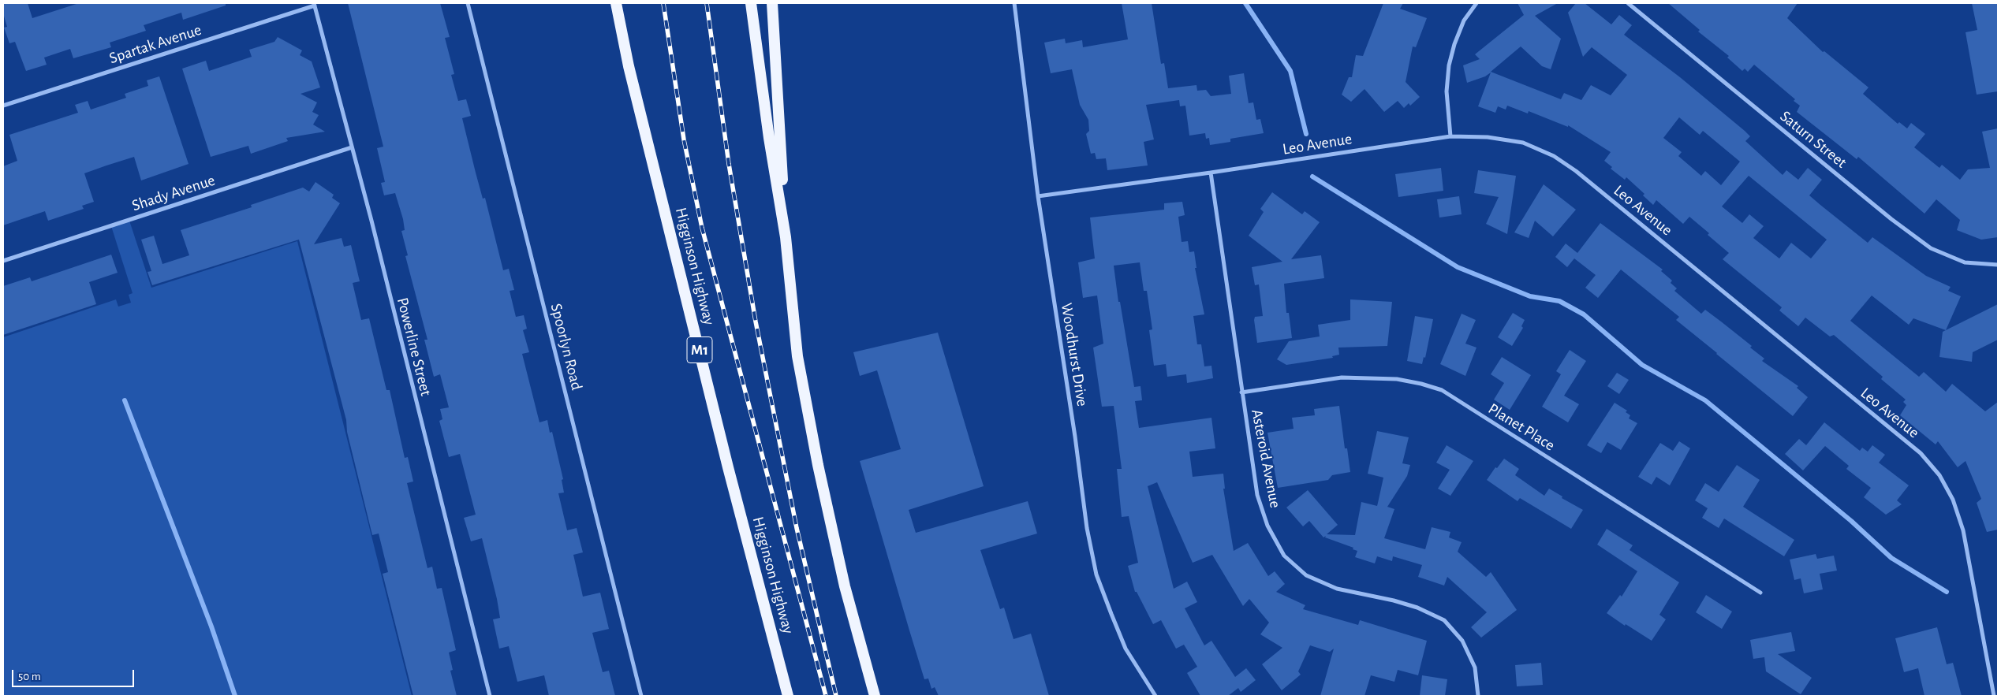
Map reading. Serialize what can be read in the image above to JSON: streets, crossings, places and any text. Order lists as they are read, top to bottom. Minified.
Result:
{"streets":{"highway":["Higginson Highway","M1"],"street":["Spartak Avenue","Saturn Street","Leo Avenue","Shady Avenue","Powerline Street","Spoorlyn Road","Woodhurst Drive","Planet Place","Asteroid Avenue"]},"crossings":[["Spartak Avenue","Powerline Street"],["Leo Avenue","Woodhurst Drive"],["Leo Avenue","Asteroid Avenue"],["Shady Avenue","Powerline Street"],["Planet Place","Asteroid Avenue"]],"scale_bar":"50 m"}
